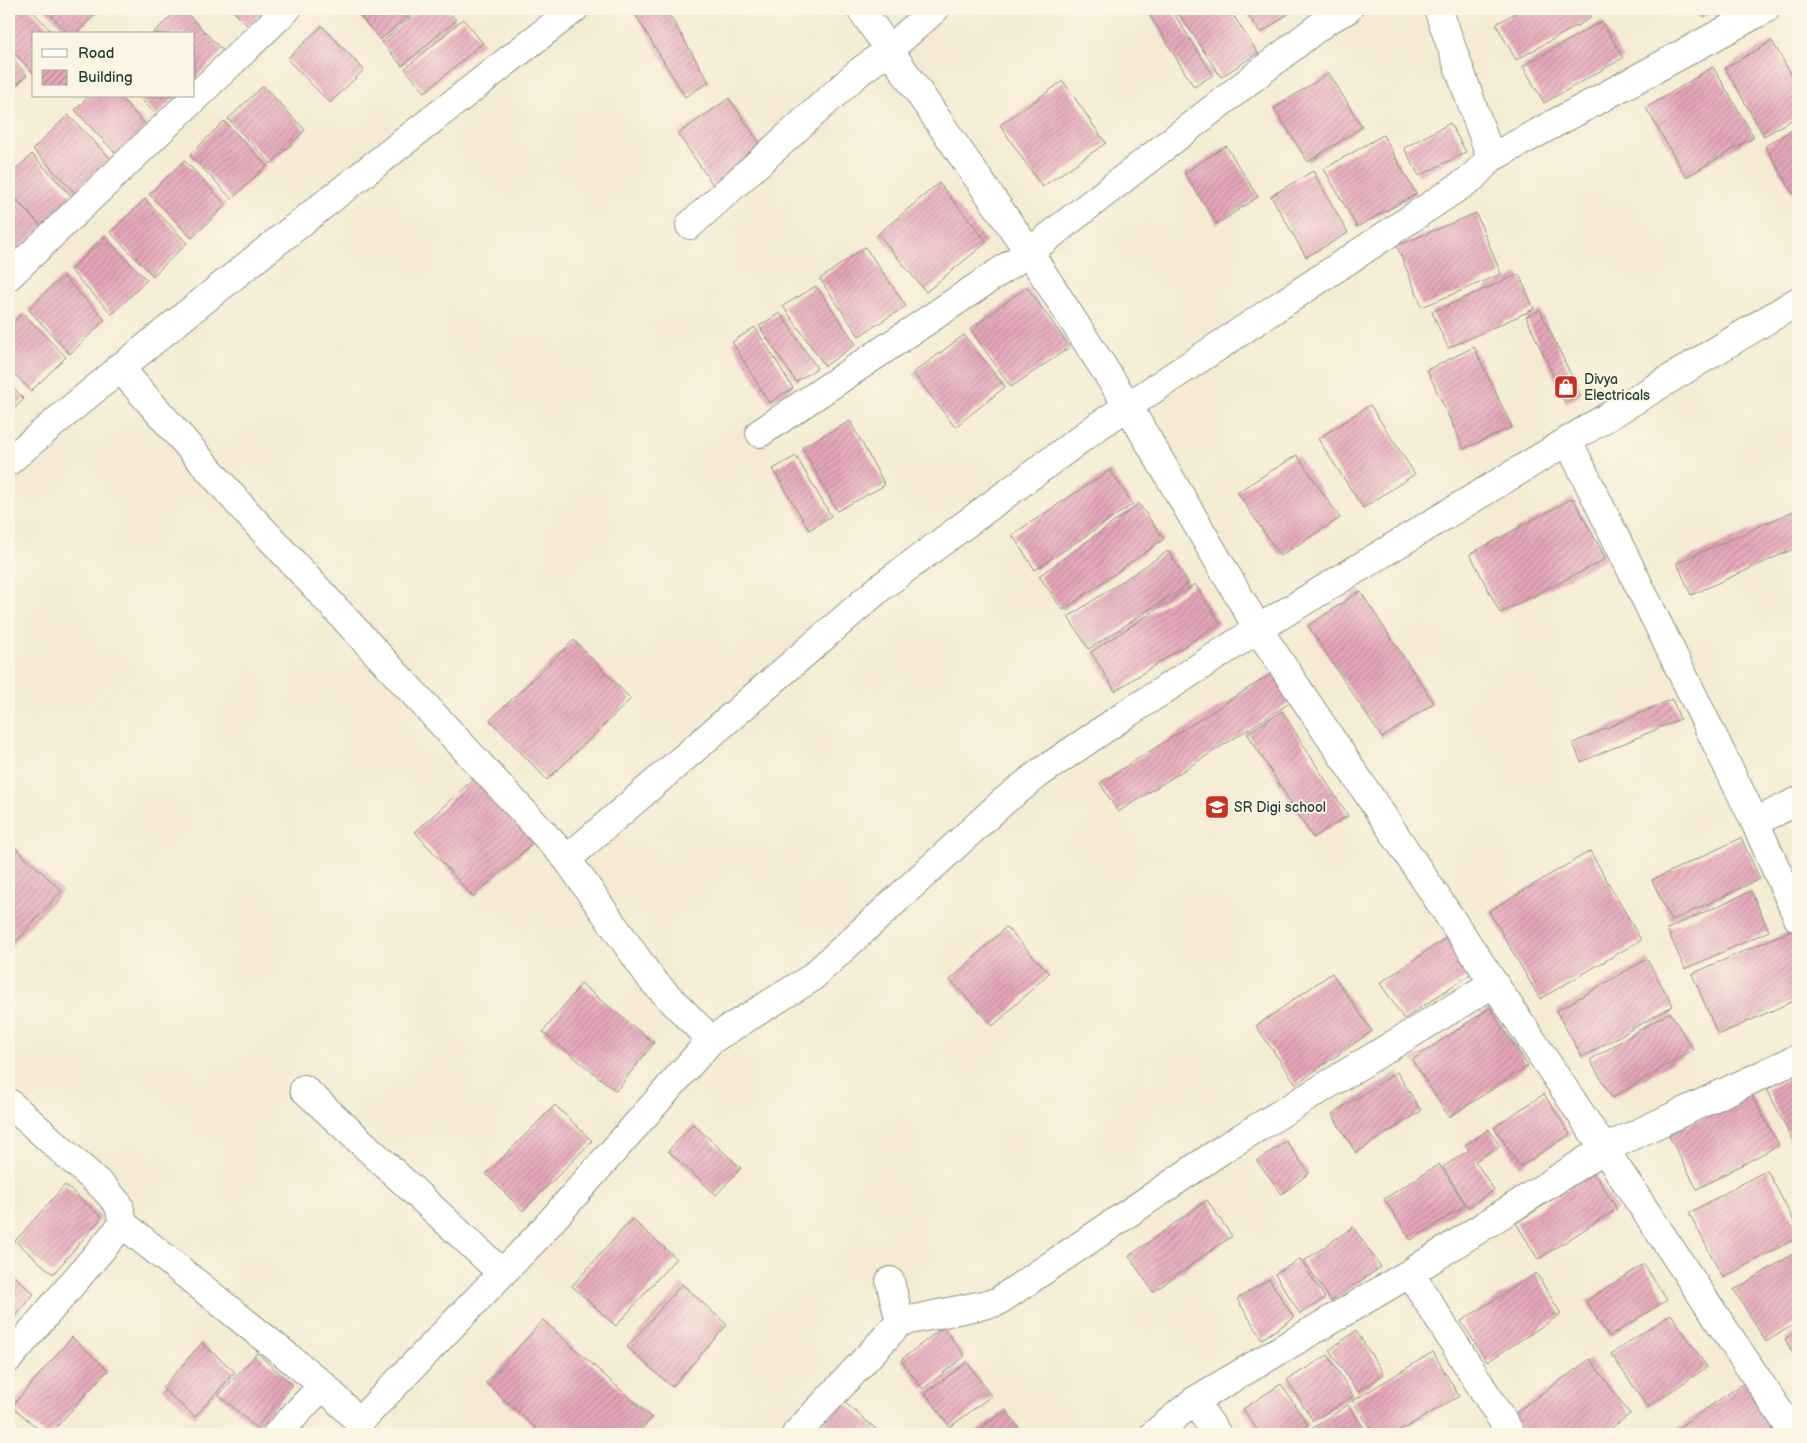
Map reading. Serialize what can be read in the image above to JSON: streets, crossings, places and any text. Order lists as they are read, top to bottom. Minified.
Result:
{"places":{"shop":["Divya Electricals"],"school or university":["SR Digi school"]},"legend":["Road","Building"]}
